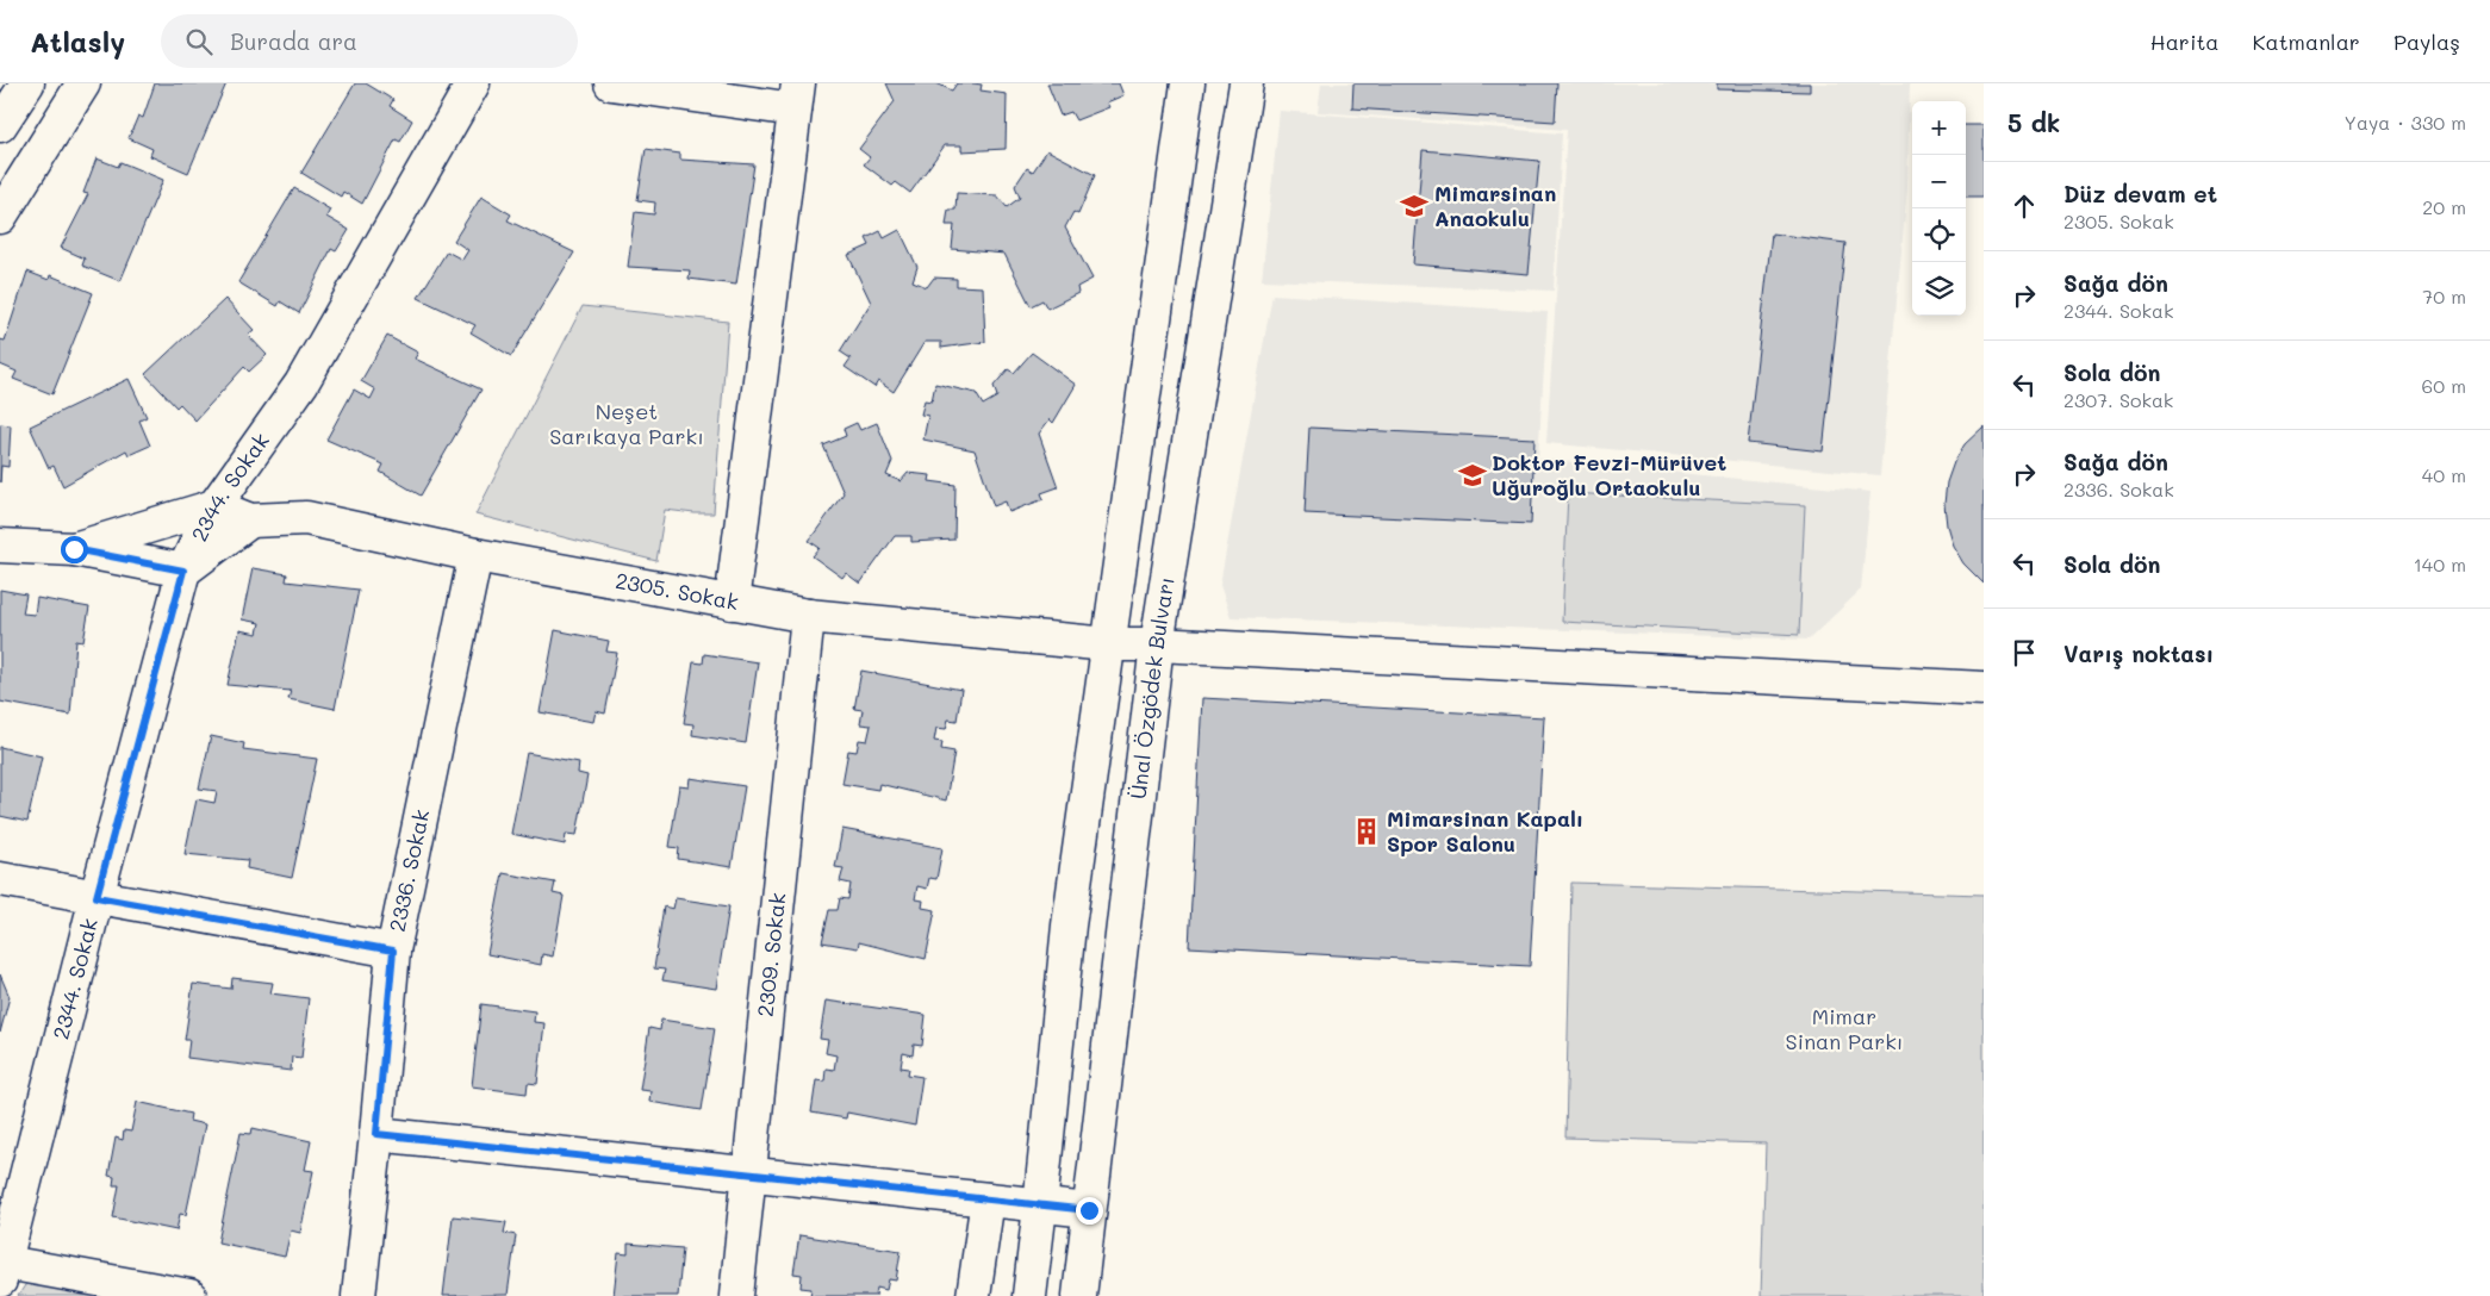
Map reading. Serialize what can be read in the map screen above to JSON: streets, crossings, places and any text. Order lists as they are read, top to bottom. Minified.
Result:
{"streets":{"street":["2344. Sokak","2305. Sokak","Ünal Özgödek Bulvarı","2336. Sokak","2309. Sokak"]},"crossings":[["2344. Sokak","2305. Sokak"],["2305. Sokak","Ünal Özgödek Bulvarı"],["2305. Sokak","2336. Sokak"],["2305. Sokak","2309. Sokak"]],"parks":["Neşet Sarıkaya Parkı","Mimar Sinan Parkı"],"places":{"school or university":["Mimarsinan Anaokulu","Doktor Fevzi-Mürüvet Uğuroğlu Ortaokulu"],"building":["Mimarsinan Kapalı Spor Salonu"]},"page":{"header":"Atlasly","search":"Burada ara","nav":["Harita","Katmanlar","Paylaş"],"heading":["5 dk","Yaya · 330 m"],"map_buttons":["+","−"],"list":[["Düz devam et","2305. Sokak","20 m"],["Sağa dön","2344. Sokak","70 m"],["Sola dön","2307. Sokak","60 m"],["Sağa dön","2336. Sokak","40 m"],["Sola dön","140 m"],"Varış noktası"]}}
